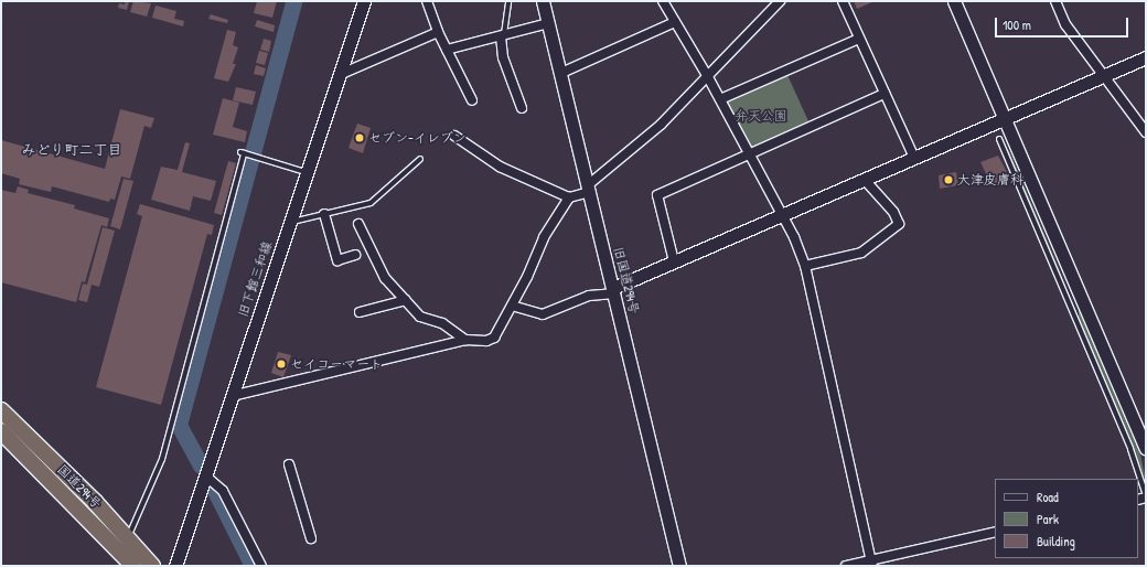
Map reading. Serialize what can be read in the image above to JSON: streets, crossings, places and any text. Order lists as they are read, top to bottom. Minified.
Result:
{"streets":{"highway":["国道294号"],"street":["旧下館三和線","旧国道294号"]},"districts":["みどり町二丁目"],"parks":["弁天公園"],"places":["セブン-イレブン","大津皮膚科","セイコーマート"],"legend":["Road","Park","Building"],"scale_bar":"100 m"}
